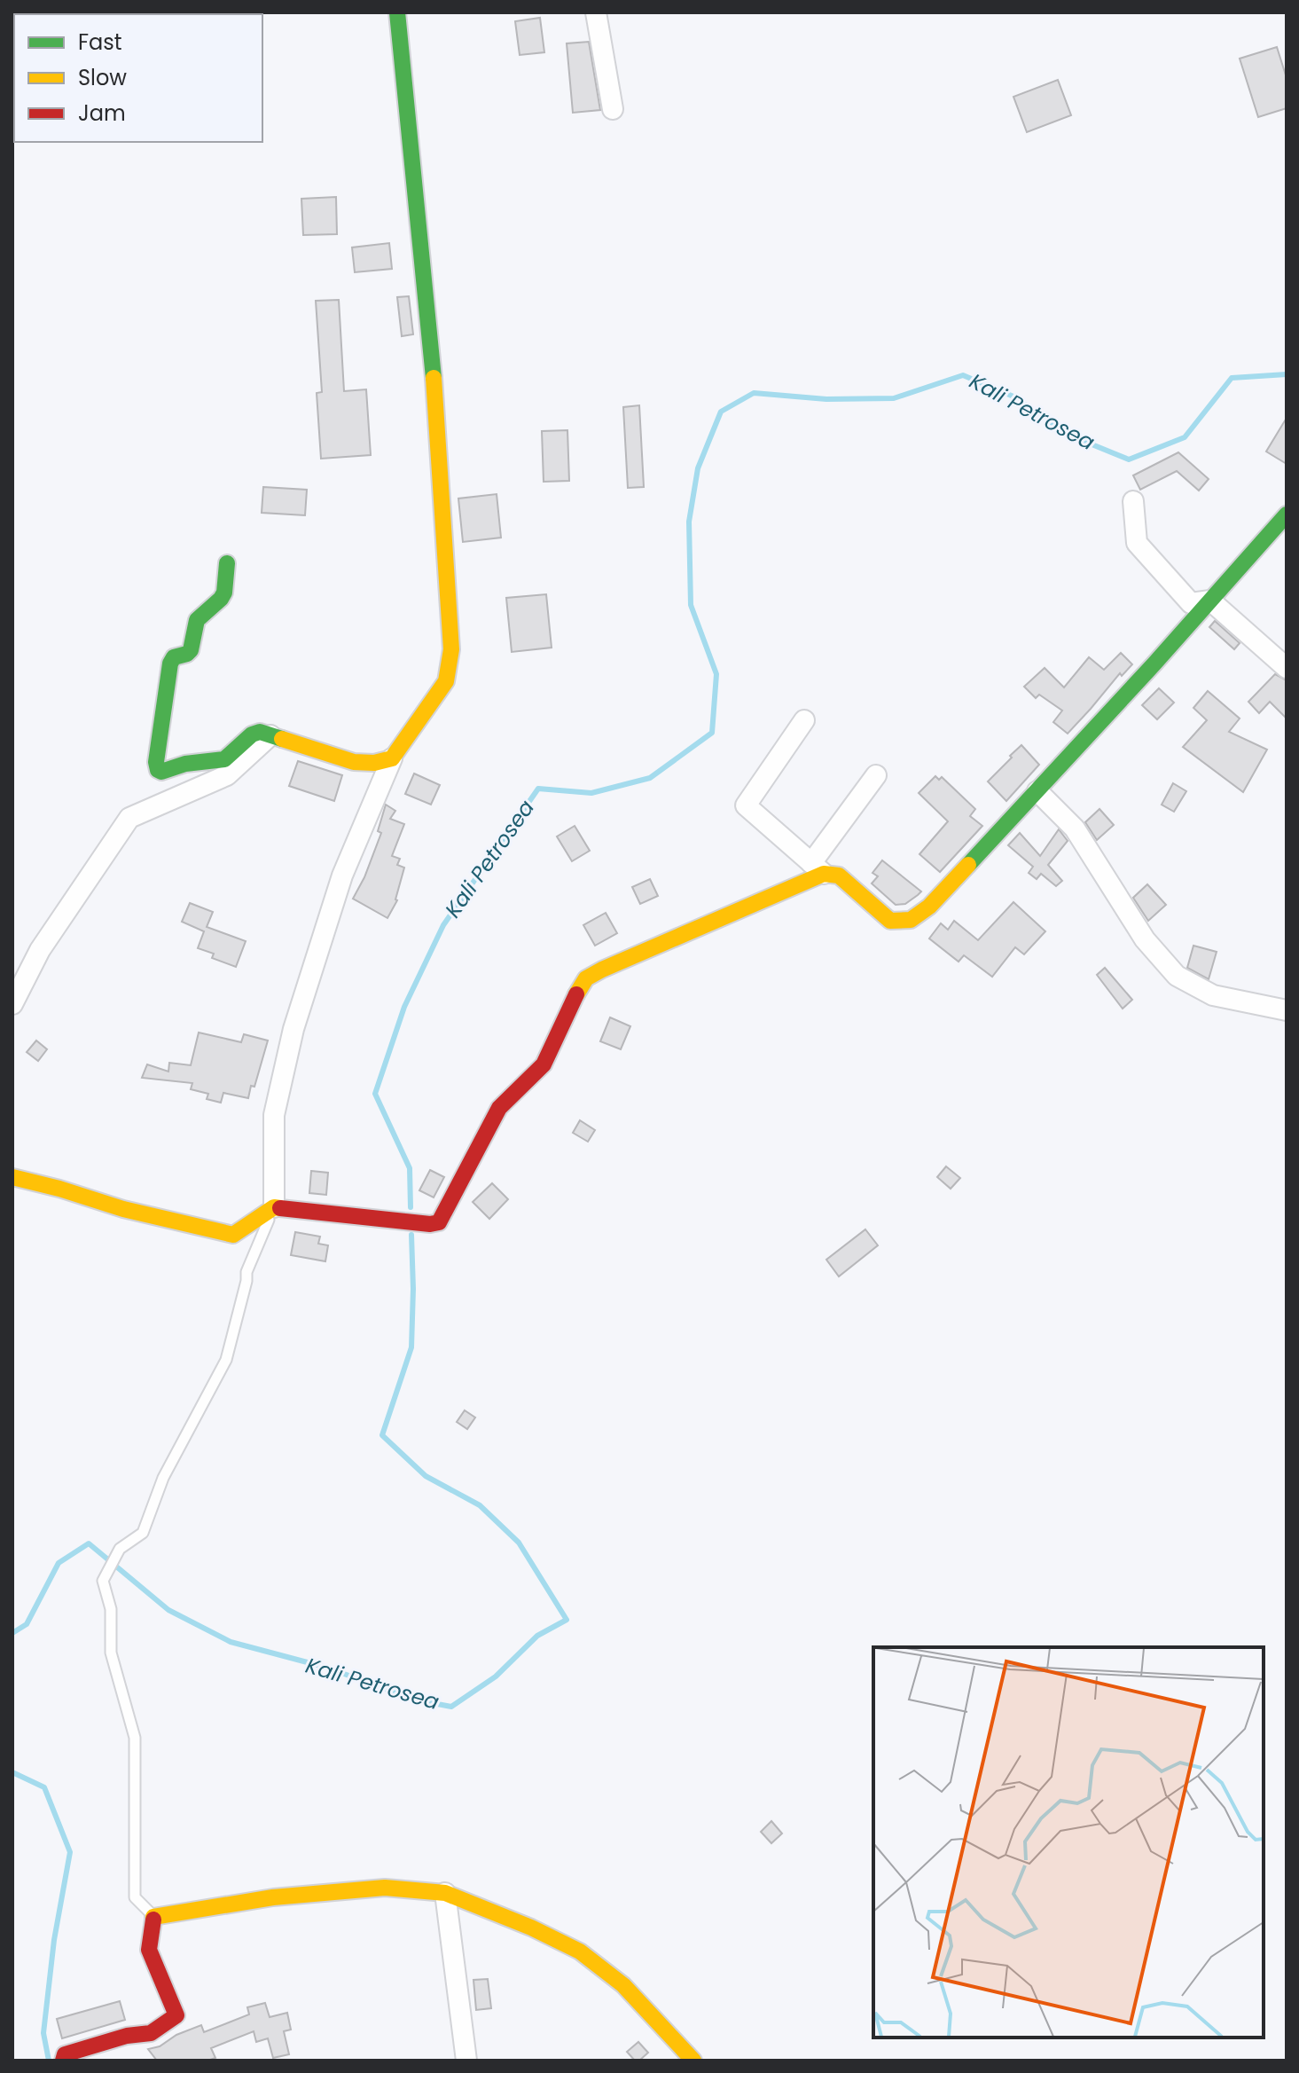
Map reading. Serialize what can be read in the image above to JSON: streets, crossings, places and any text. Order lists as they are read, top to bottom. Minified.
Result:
{"water":["Kali Petrosea"],"legend":["Fast","Slow","Jam"]}
